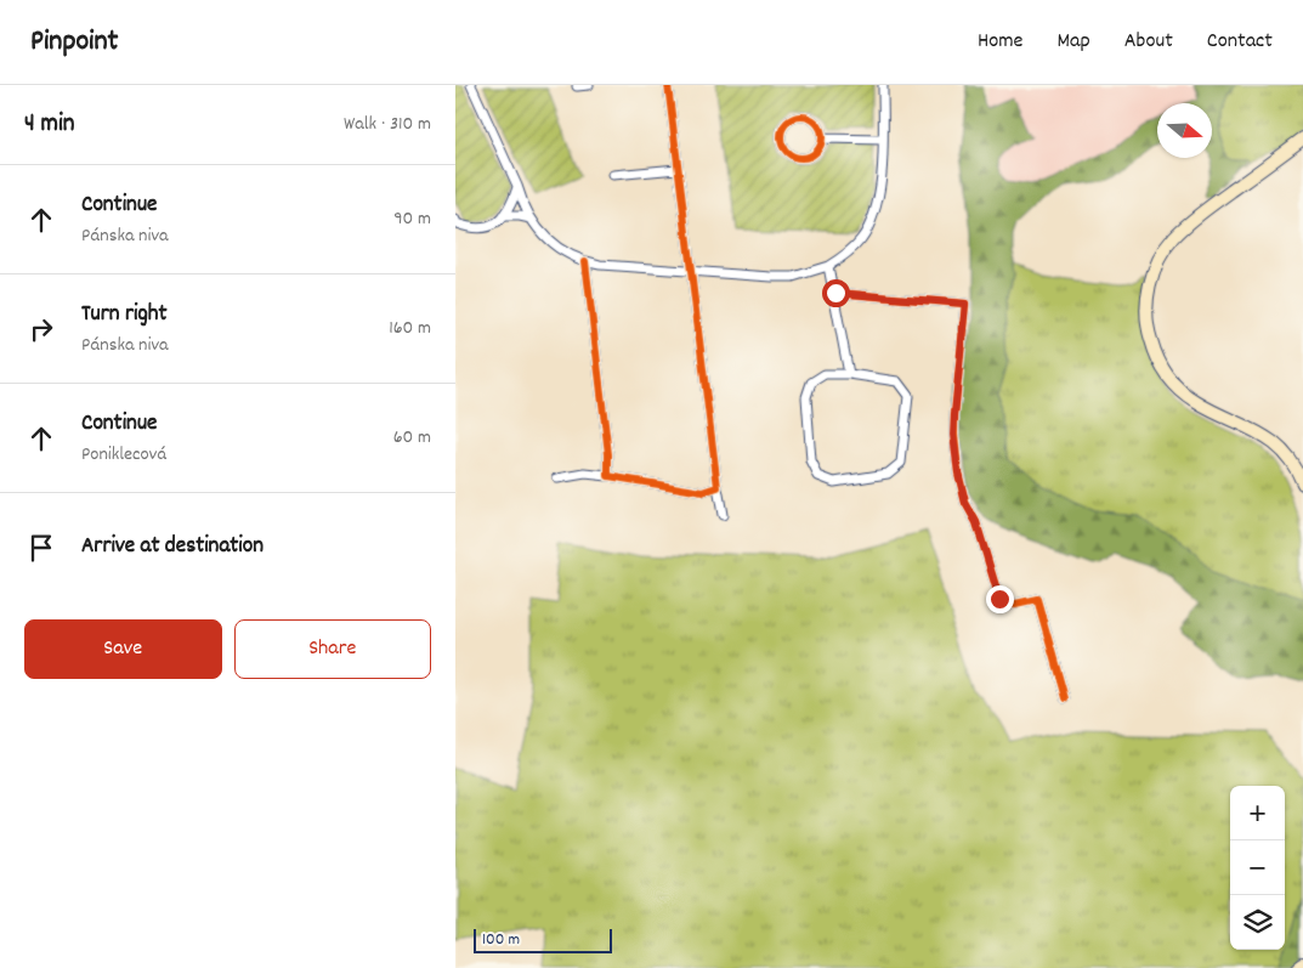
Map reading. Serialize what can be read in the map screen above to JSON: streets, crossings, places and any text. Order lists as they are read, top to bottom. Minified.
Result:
{"scale_bar":"100 m","north":"right","page":{"header":"Pinpoint","nav":["Home","Map","About","Contact"],"heading":["4 min","Walk · 310 m"],"list":[["Continue","Pánska niva","90 m"],["Turn right","Pánska niva","160 m"],["Continue","Poniklecová","60 m"],"Arrive at destination"],"buttons":["Save","Share"],"map_buttons":["+","−"],"scale":"100 m"}}
